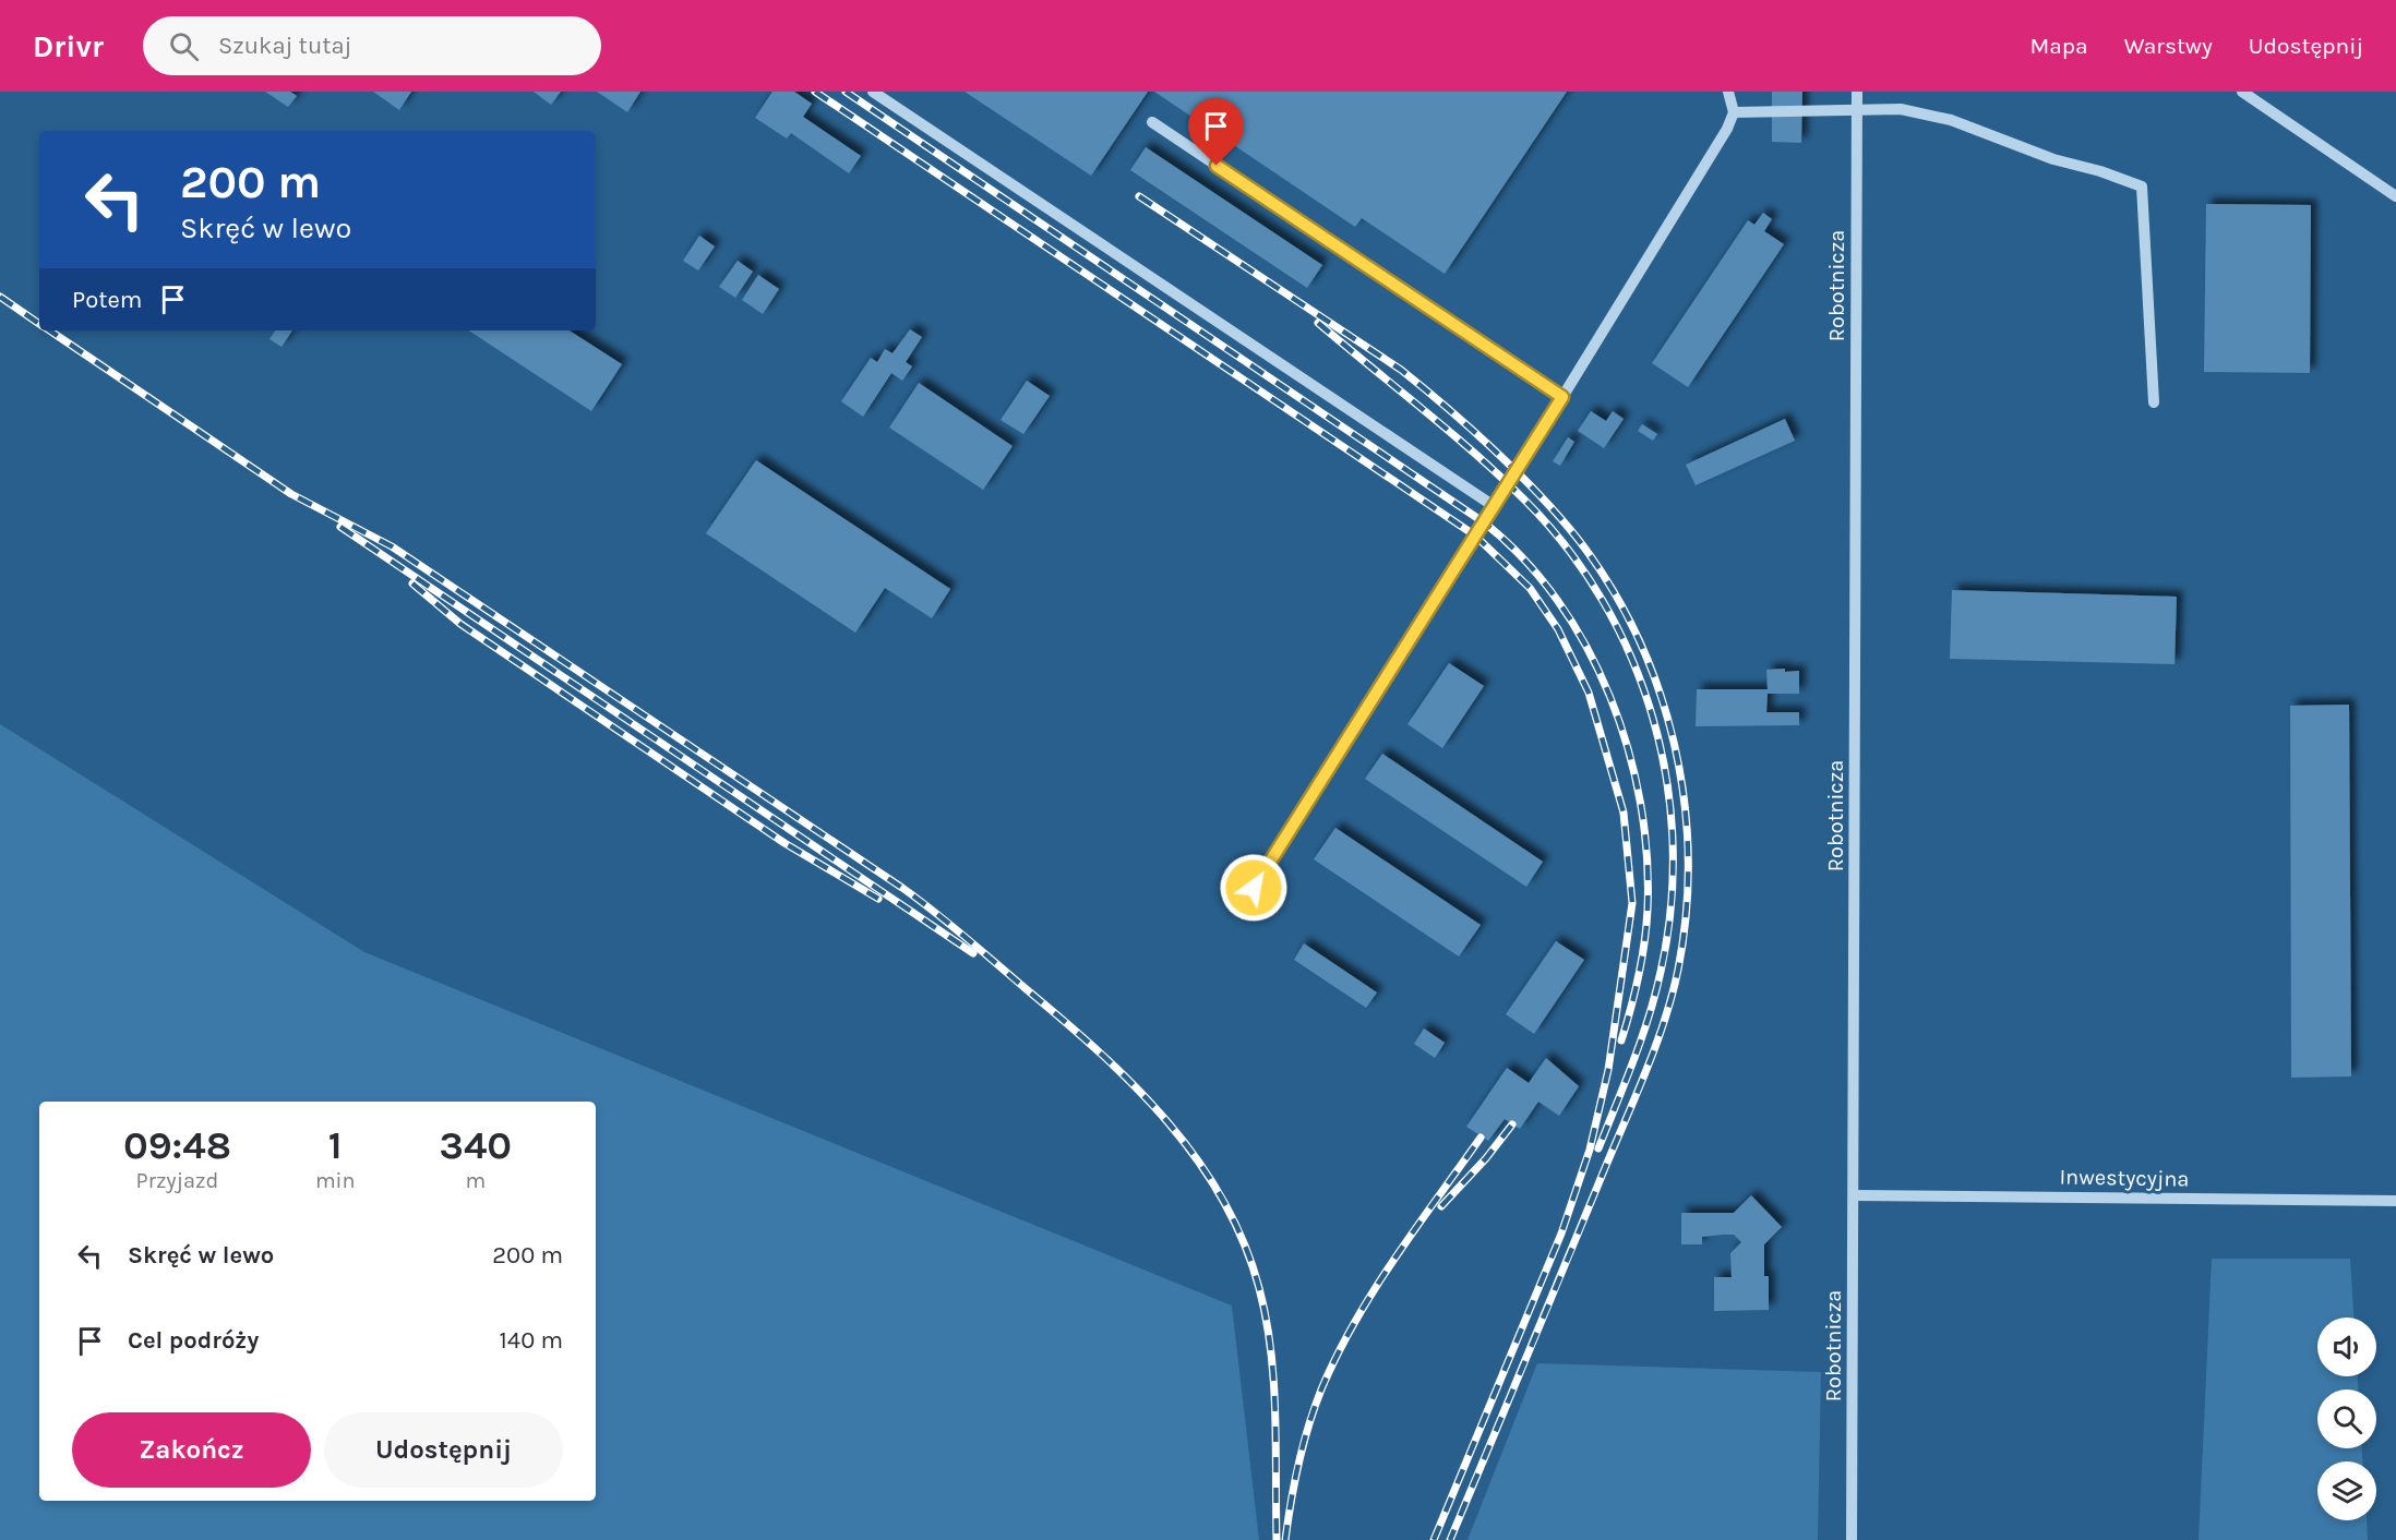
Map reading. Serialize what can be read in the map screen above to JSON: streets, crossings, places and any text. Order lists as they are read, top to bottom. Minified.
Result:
{"streets":{"street":["Robotnicza","Inwestycyjna"]},"crossings":[["Robotnicza","Inwestycyjna"]],"page":{"header":"Drivr","search":"Szukaj tutaj","nav":["Mapa","Warstwy","Udostępnij"],"turn":["200 m","Skręć w lewo"],"then":"Potem","eta":["09:48","Przyjazd","1","min","340","m"],"list":[{"name":"Skręć w lewo","value":"200 m"},{"name":"Cel podróży","value":"140 m"}],"buttons":["Zakończ","Udostępnij"]}}
